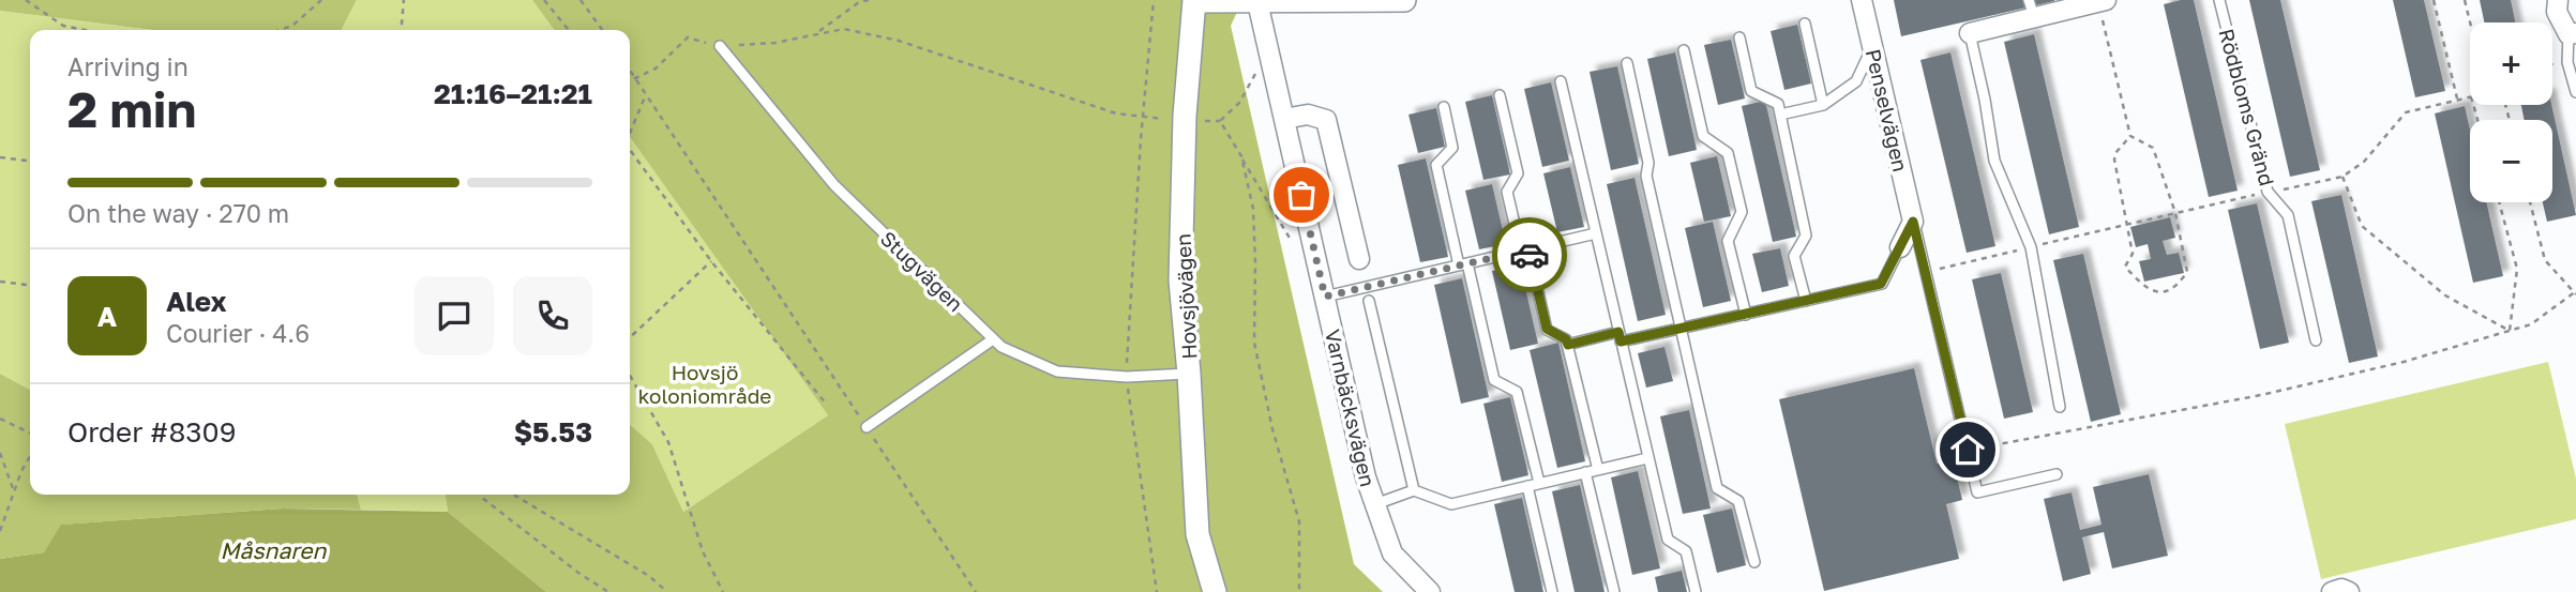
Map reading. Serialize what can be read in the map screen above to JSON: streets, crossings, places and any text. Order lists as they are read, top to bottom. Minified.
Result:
{"streets":{"street":["Penselvägen","Hovsjövägen","Varnbäcksvägen"],"lane":["Rödbloms Gränd","Stugvägen"]},"crossings":[["Stugvägen","Hovsjövägen"]],"water":["Måsnaren"],"parks":["Hovsjö koloniområde"],"page":{"map_buttons":["+","−"],"heading":["2 min","Arriving in","21:16–21:21"],"panel":["Alex","Courier · 4.6","Order #8309","$5.53"],"bar":"On the way · 270 m","round":"A"}}
